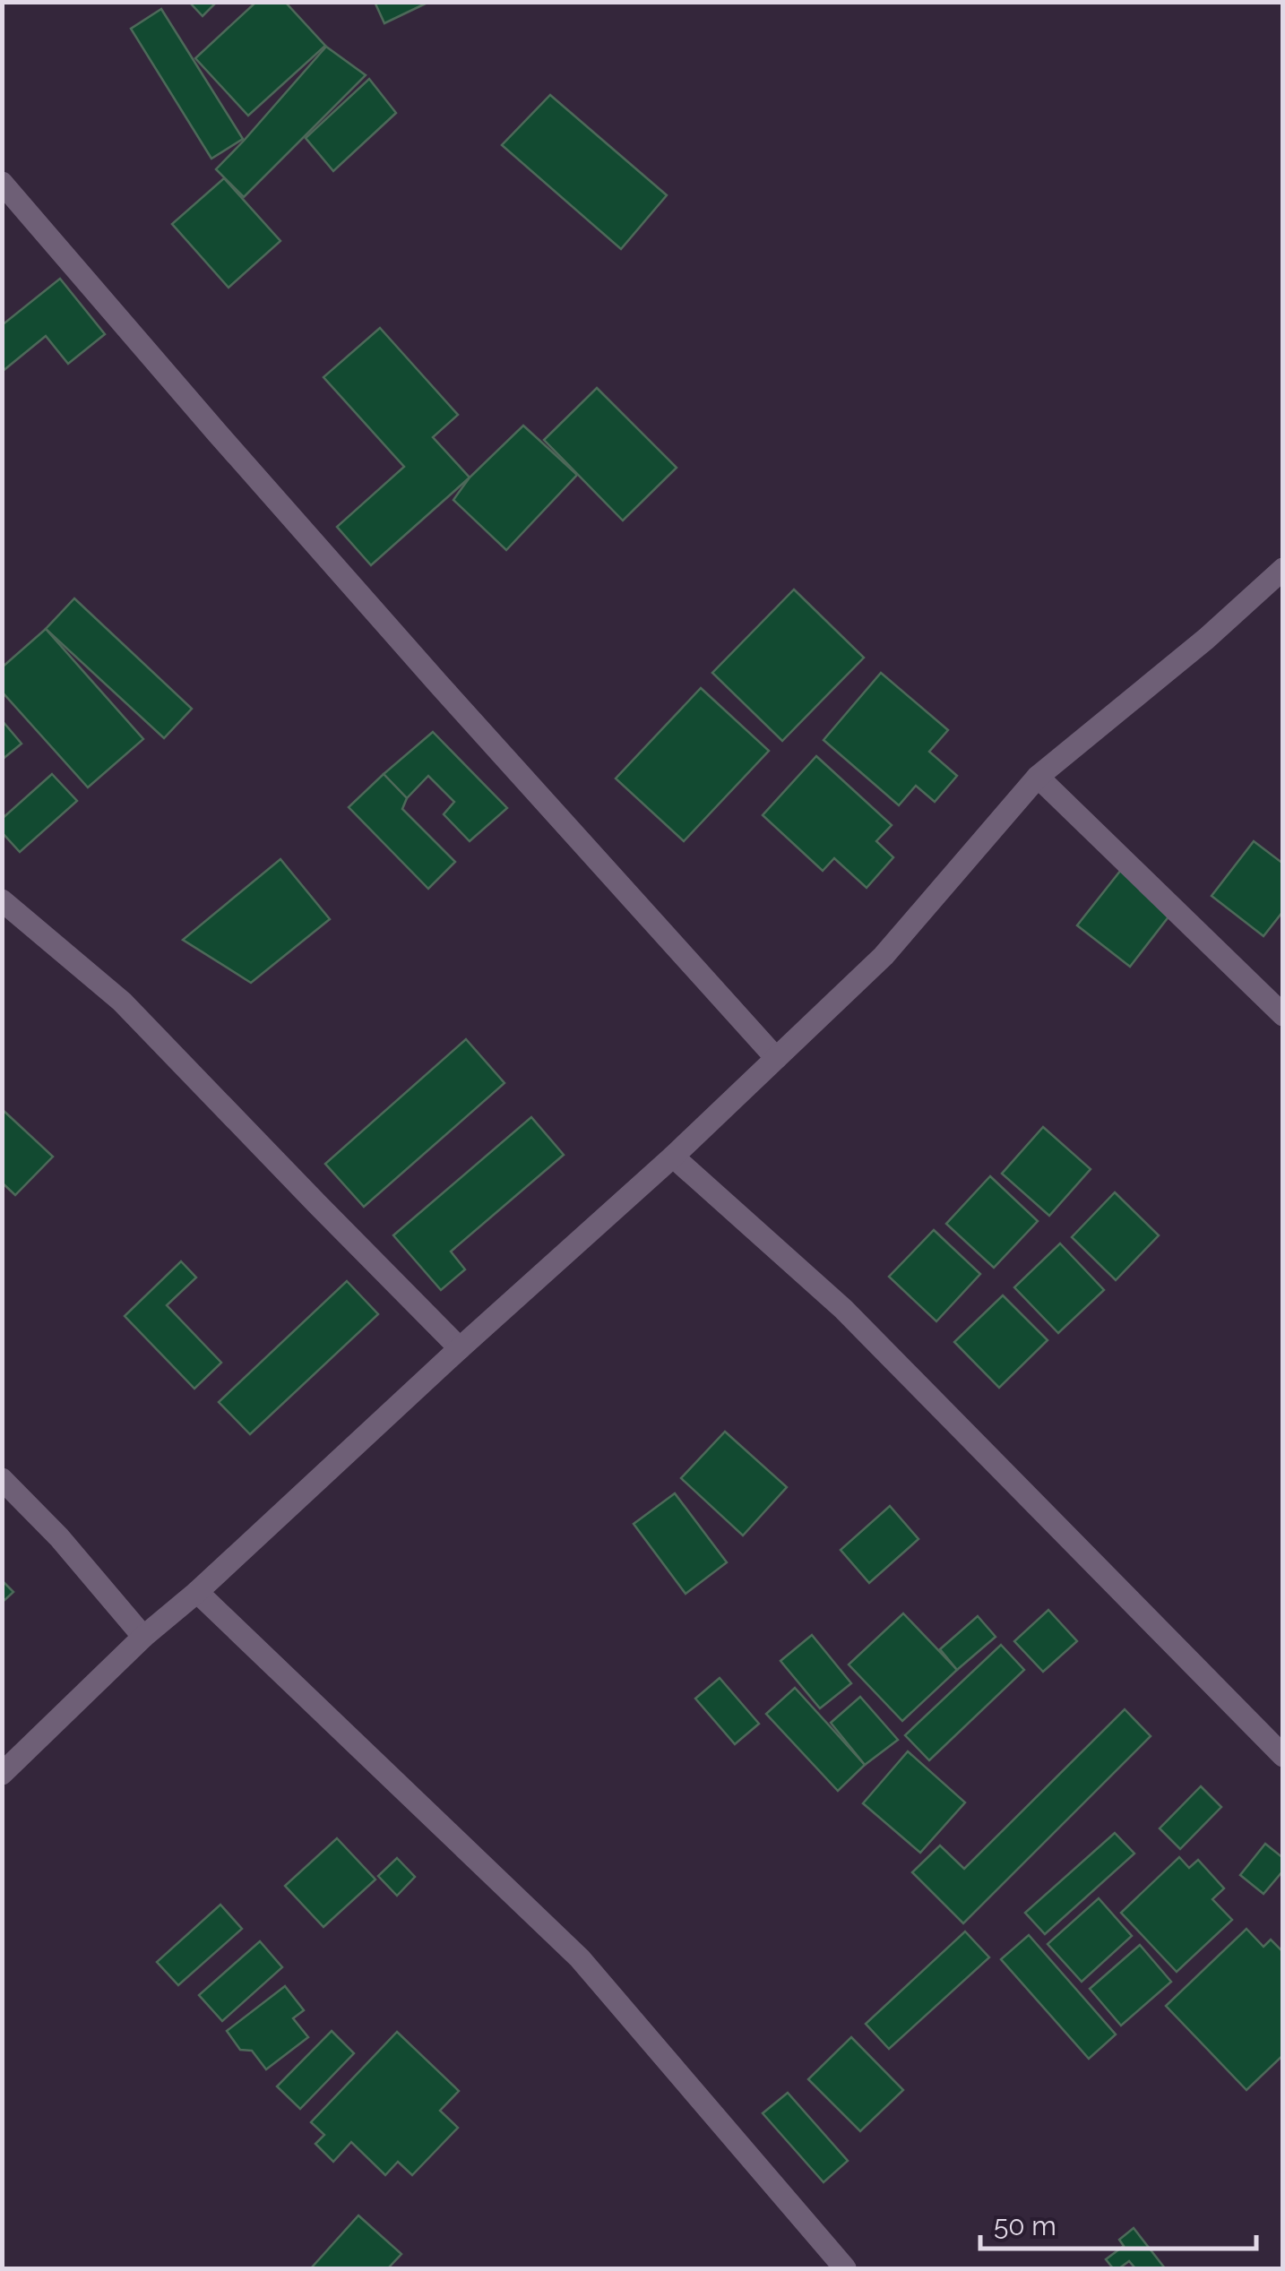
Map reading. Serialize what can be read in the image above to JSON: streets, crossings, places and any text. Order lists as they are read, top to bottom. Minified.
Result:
{"scale_bar":"50 m"}
